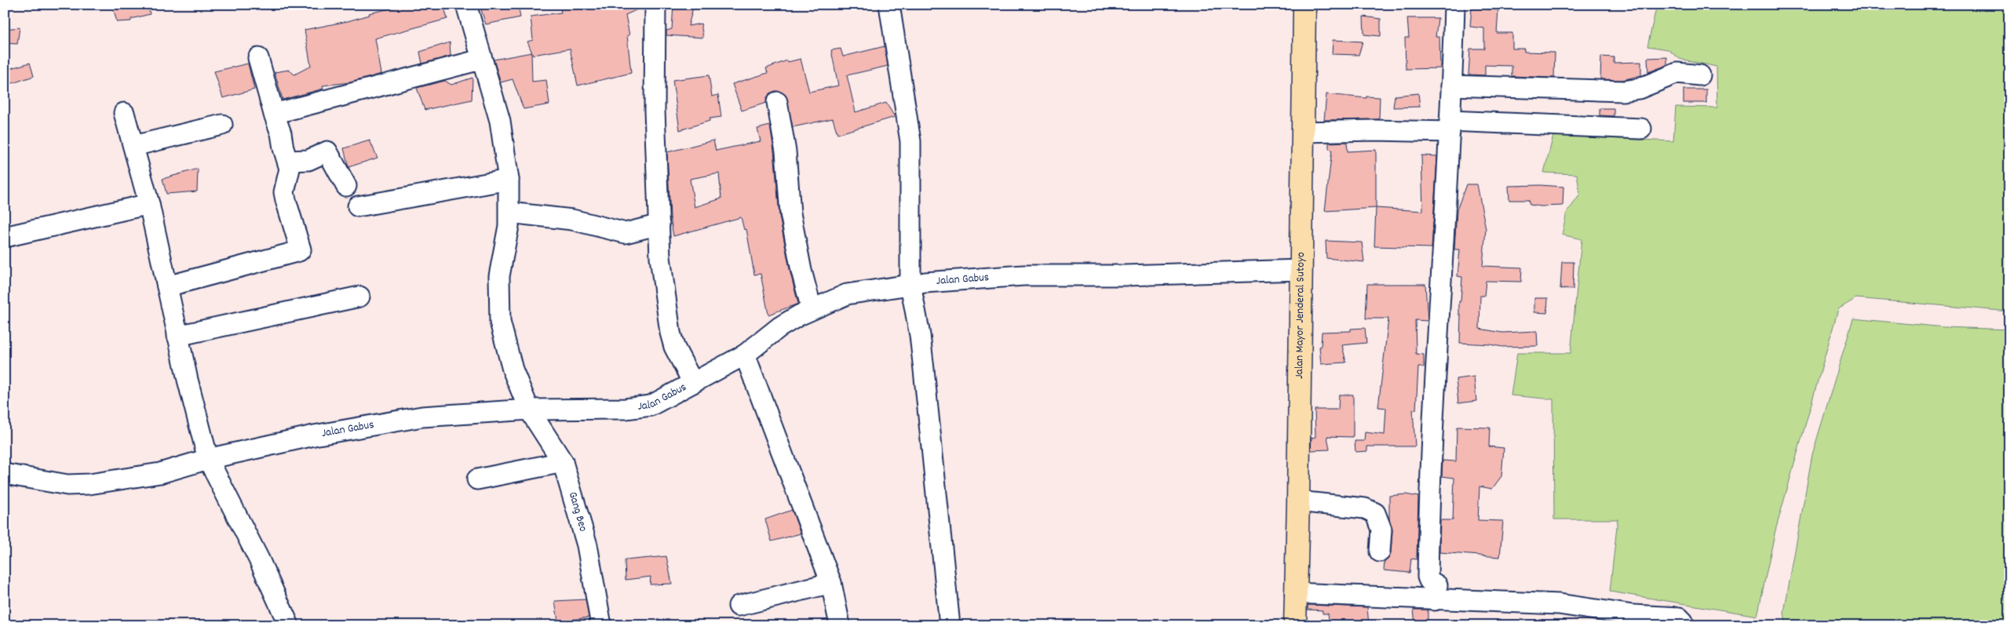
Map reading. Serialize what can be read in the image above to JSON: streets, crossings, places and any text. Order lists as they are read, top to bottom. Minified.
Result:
{"streets":{"main road":["Jalan Mayor Jenderal Sutoyo"],"street":["Jalan Gabus","Gang Beo"]},"crossings":[["Jalan Gabus","Jalan Mayor Jenderal Sutoyo"],["Jalan Gabus","Gang Beo"]]}
